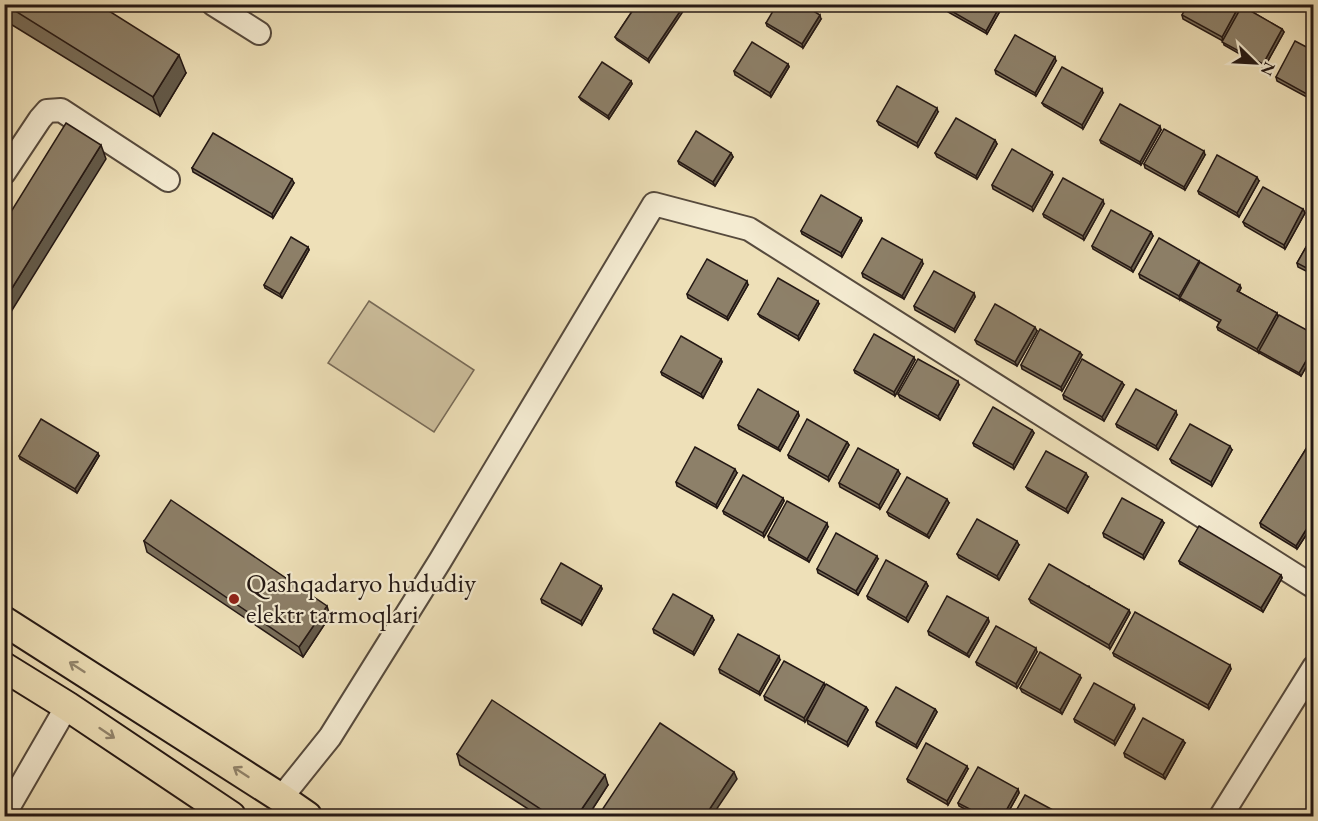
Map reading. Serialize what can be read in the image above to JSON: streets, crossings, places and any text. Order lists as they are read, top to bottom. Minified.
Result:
{"places":["Qashqadaryo hududiy elektr tarmoqlari"],"north":"bottom right"}
